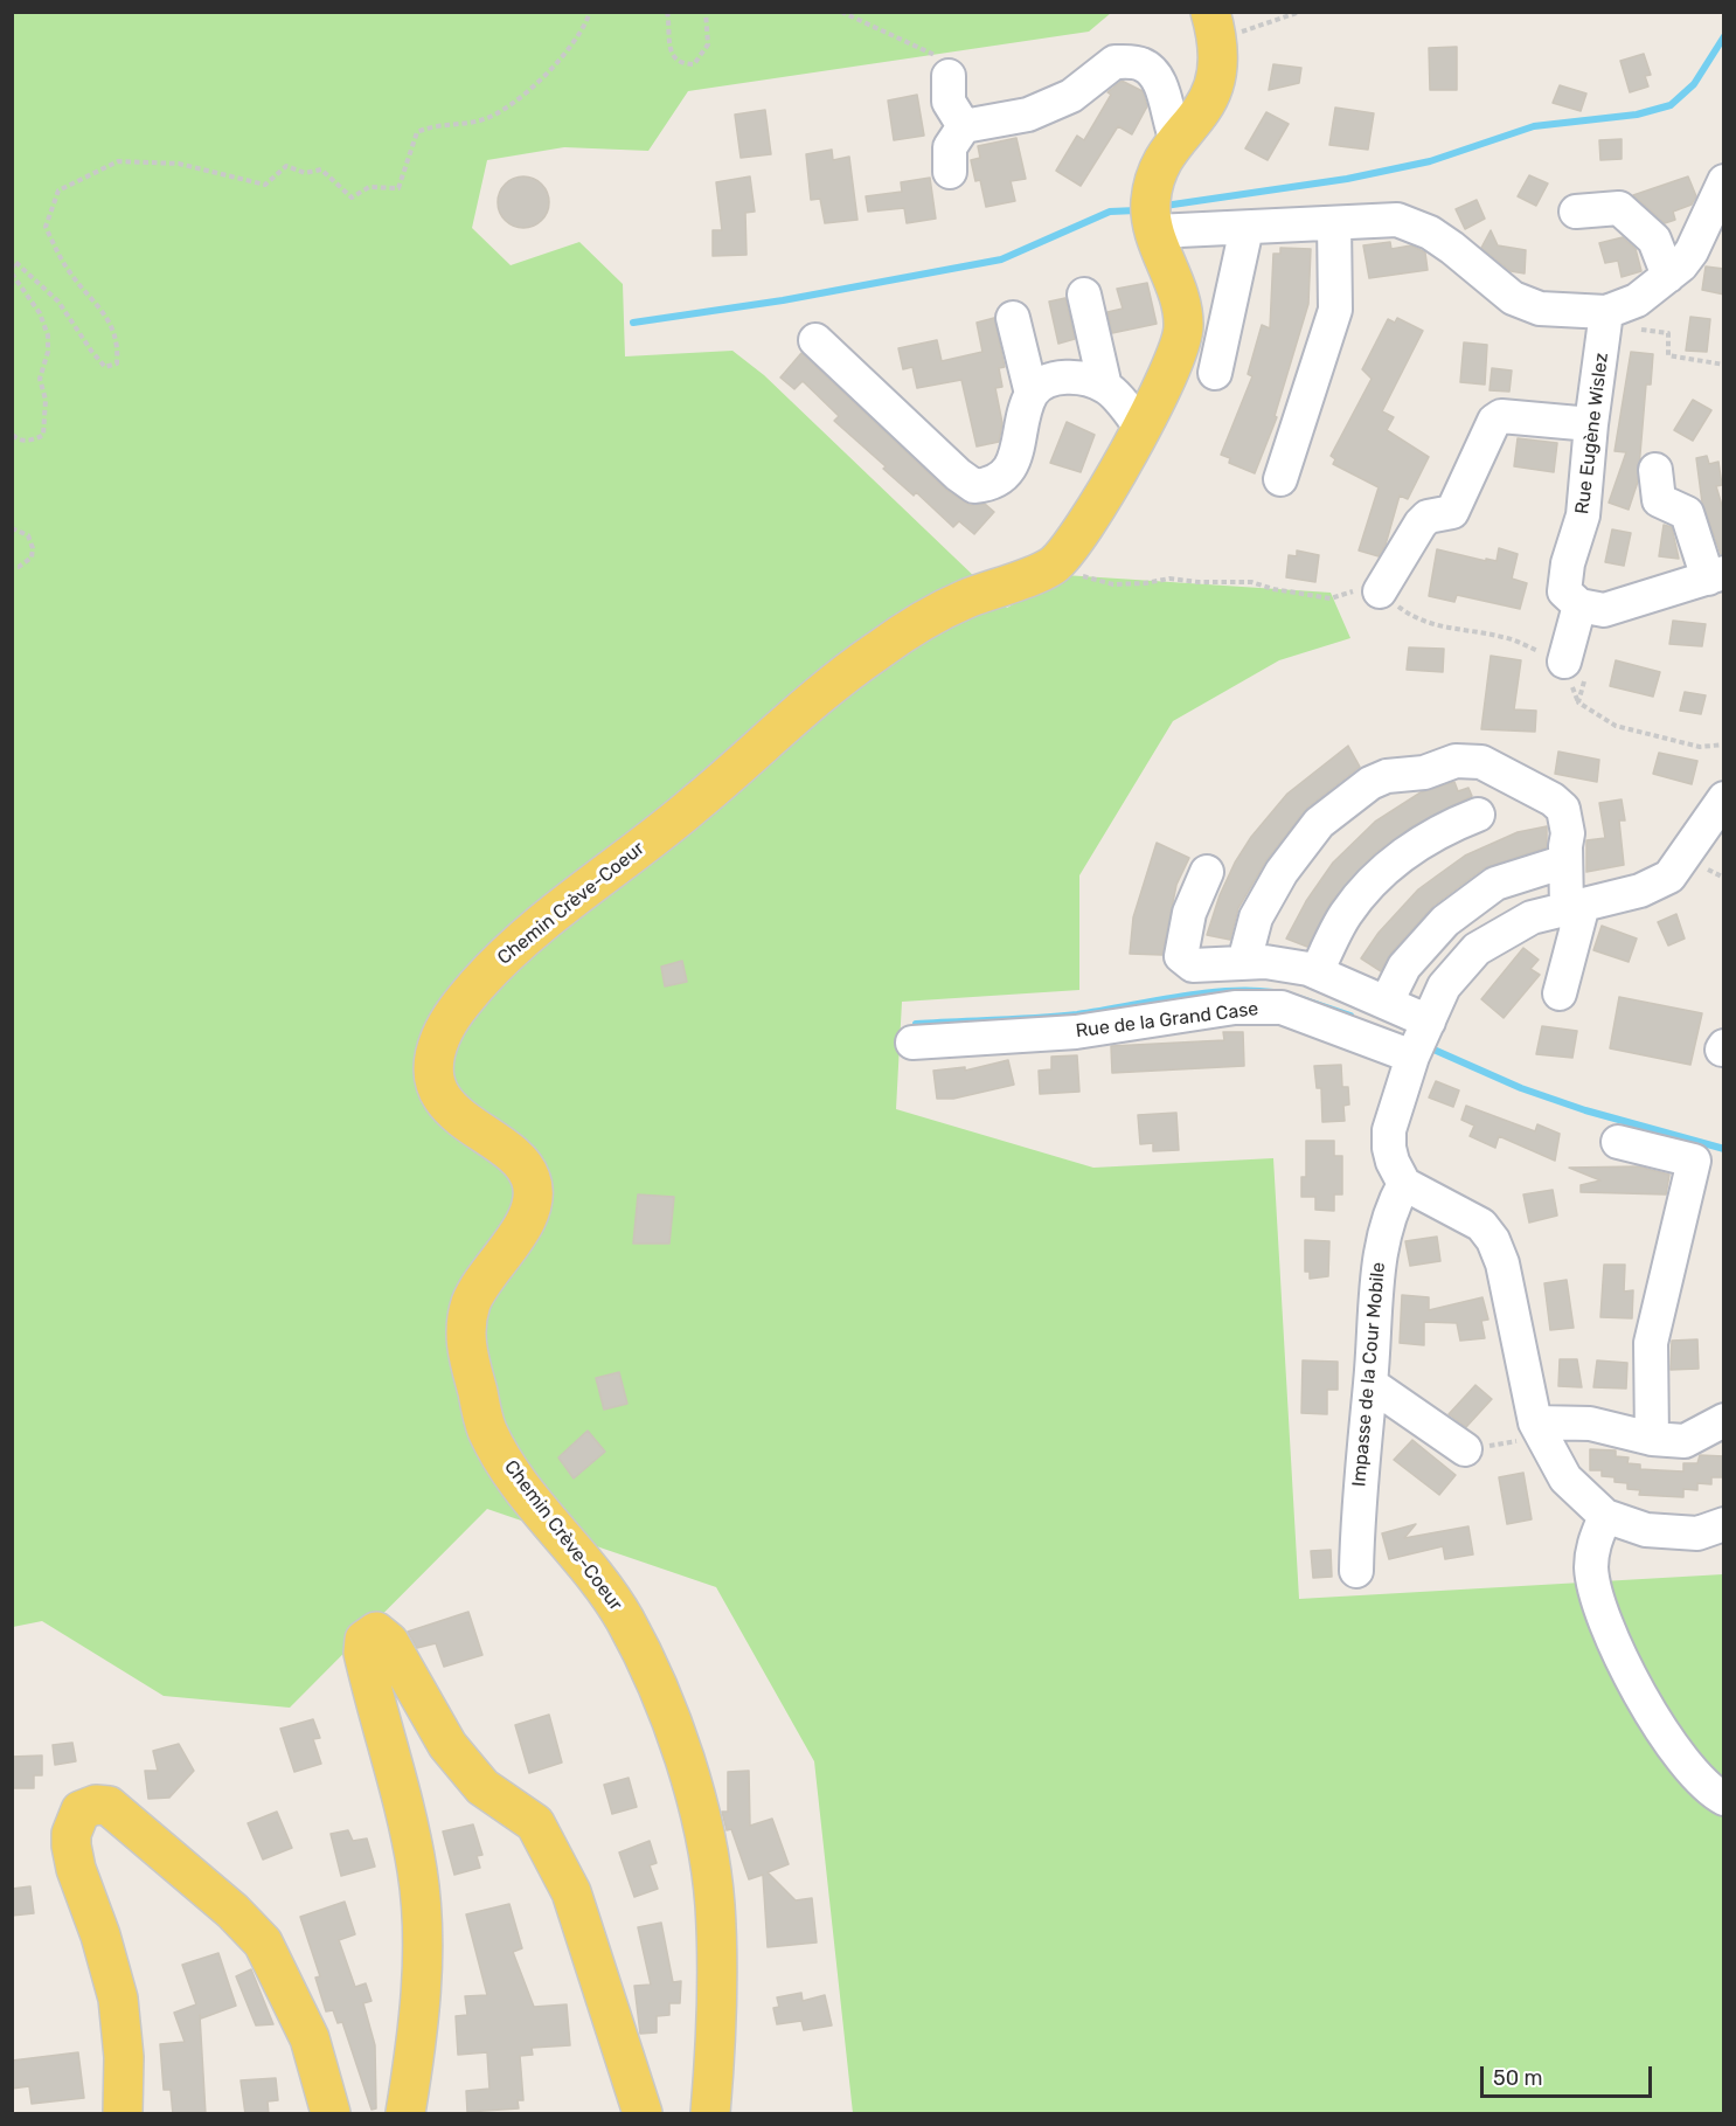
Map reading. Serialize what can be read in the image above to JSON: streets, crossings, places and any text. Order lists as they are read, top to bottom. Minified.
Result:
{"streets":{"main road":["Chemin Crève-Coeur"],"street":["Rue Eugène Wislez","Rue de la Grand Case","Impasse de la Cour Mobile"]},"scale_bar":"50 m"}
